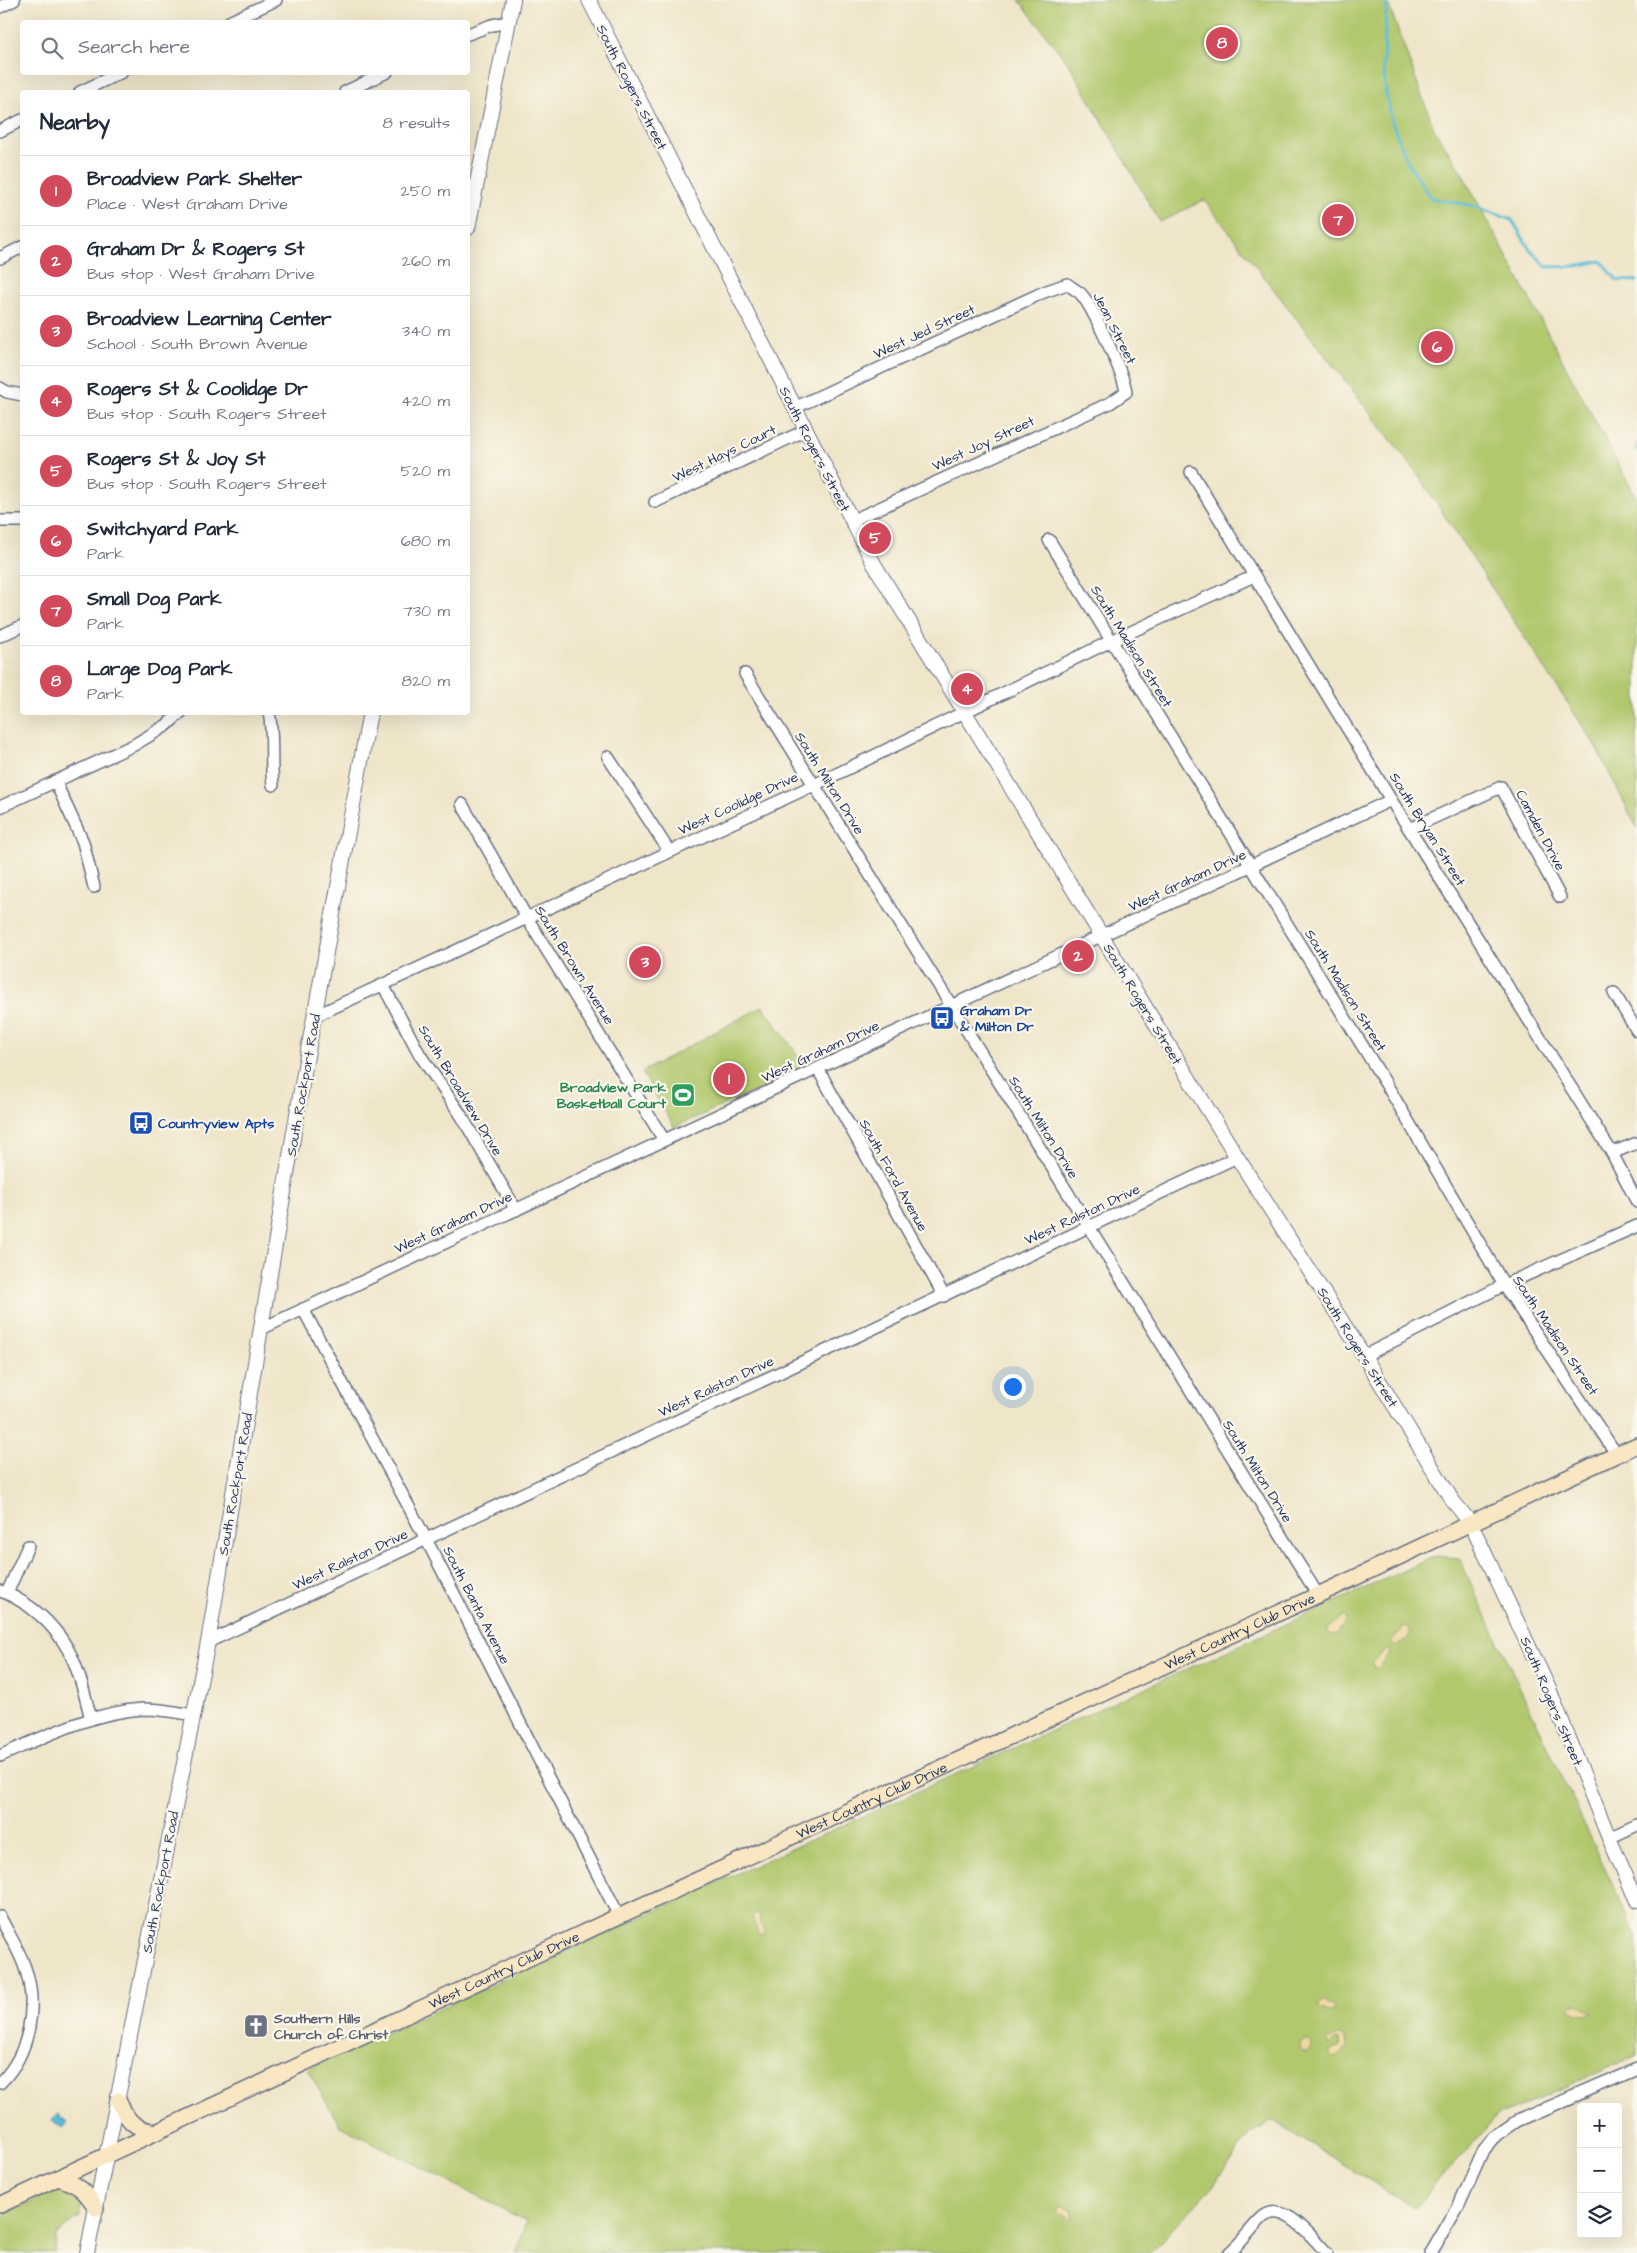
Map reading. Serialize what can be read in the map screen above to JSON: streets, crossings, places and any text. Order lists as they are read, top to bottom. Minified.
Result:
{"streets":{"main road":["West Country Club Drive"],"street":["South Rogers Street","Jean Street","West Jed Street","West Joy Street","West Hays Court","South Madison Street","South Milton Drive","West Coolidge Drive","South Bryan Street","Camden Drive","West Graham Drive","South Brown Avenue","South Rockport Road","South Broadview Drive","South Ford Avenue","West Ralston Drive","South Banta Avenue"]},"crossings":[["South Rogers Street","West Jed Street"],["South Rogers Street","West Joy Street"],["South Rogers Street","West Hays Court"],["South Rogers Street","West Coolidge Drive"],["South Rogers Street","West Graham Drive"],["South Rogers Street","West Ralston Drive"],["South Rogers Street","West Country Club Drive"],["Jean Street","West Jed Street"],["Jean Street","West Joy Street"],["South Madison Street","West Coolidge Drive"],["South Madison Street","West Graham Drive"],["South Madison Street","West Country Club Drive"],["South Milton Drive","West Coolidge Drive"],["South Milton Drive","West Graham Drive"],["South Milton Drive","West Ralston Drive"],["South Milton Drive","West Country Club Drive"],["West Coolidge Drive","South Bryan Street"],["West Coolidge Drive","South Brown Avenue"],["West Coolidge Drive","South Rockport Road"],["West Coolidge Drive","South Broadview Drive"],["South Bryan Street","Camden Drive"],["South Bryan Street","West Graham Drive"],["West Graham Drive","South Brown Avenue"],["West Graham Drive","South Rockport Road"],["West Graham Drive","South Broadview Drive"],["West Graham Drive","South Ford Avenue"],["West Graham Drive","South Banta Avenue"],["South Rockport Road","West Ralston Drive"],["South Rockport Road","West Country Club Drive"],["South Ford Avenue","West Ralston Drive"],["West Ralston Drive","South Banta Avenue"],["South Banta Avenue","West Country Club Drive"]],"places":{"bus stop":["Graham Dr & Milton Dr","Countryview Apts"],"sports":["Broadview Park Basketball Court"],"church":["Southern Hills Church of Christ"]},"page":{"search":"Search here","pins":["8","7","6","5","4","2","3","1"],"heading":["Nearby","8 results"],"list":[{"mark":"1","name":"Broadview Park Shelter","note":"Place · West Graham Drive","value":"250 m"},{"mark":"2","name":"Graham Dr & Rogers St","note":"Bus stop · West Graham Drive","value":"260 m"},{"mark":"3","name":"Broadview Learning Center","note":"School · South Brown Avenue","value":"340 m"},{"mark":"4","name":"Rogers St & Coolidge Dr","note":"Bus stop · South Rogers Street","value":"420 m"},{"mark":"5","name":"Rogers St & Joy St","note":"Bus stop · South Rogers Street","value":"520 m"},{"mark":"6","name":"Switchyard Park","note":"Park","value":"680 m"},{"mark":"7","name":"Small Dog Park","note":"Park","value":"730 m"},{"mark":"8","name":"Large Dog Park","note":"Park","value":"820 m"}],"map_buttons":["+","−"]}}
